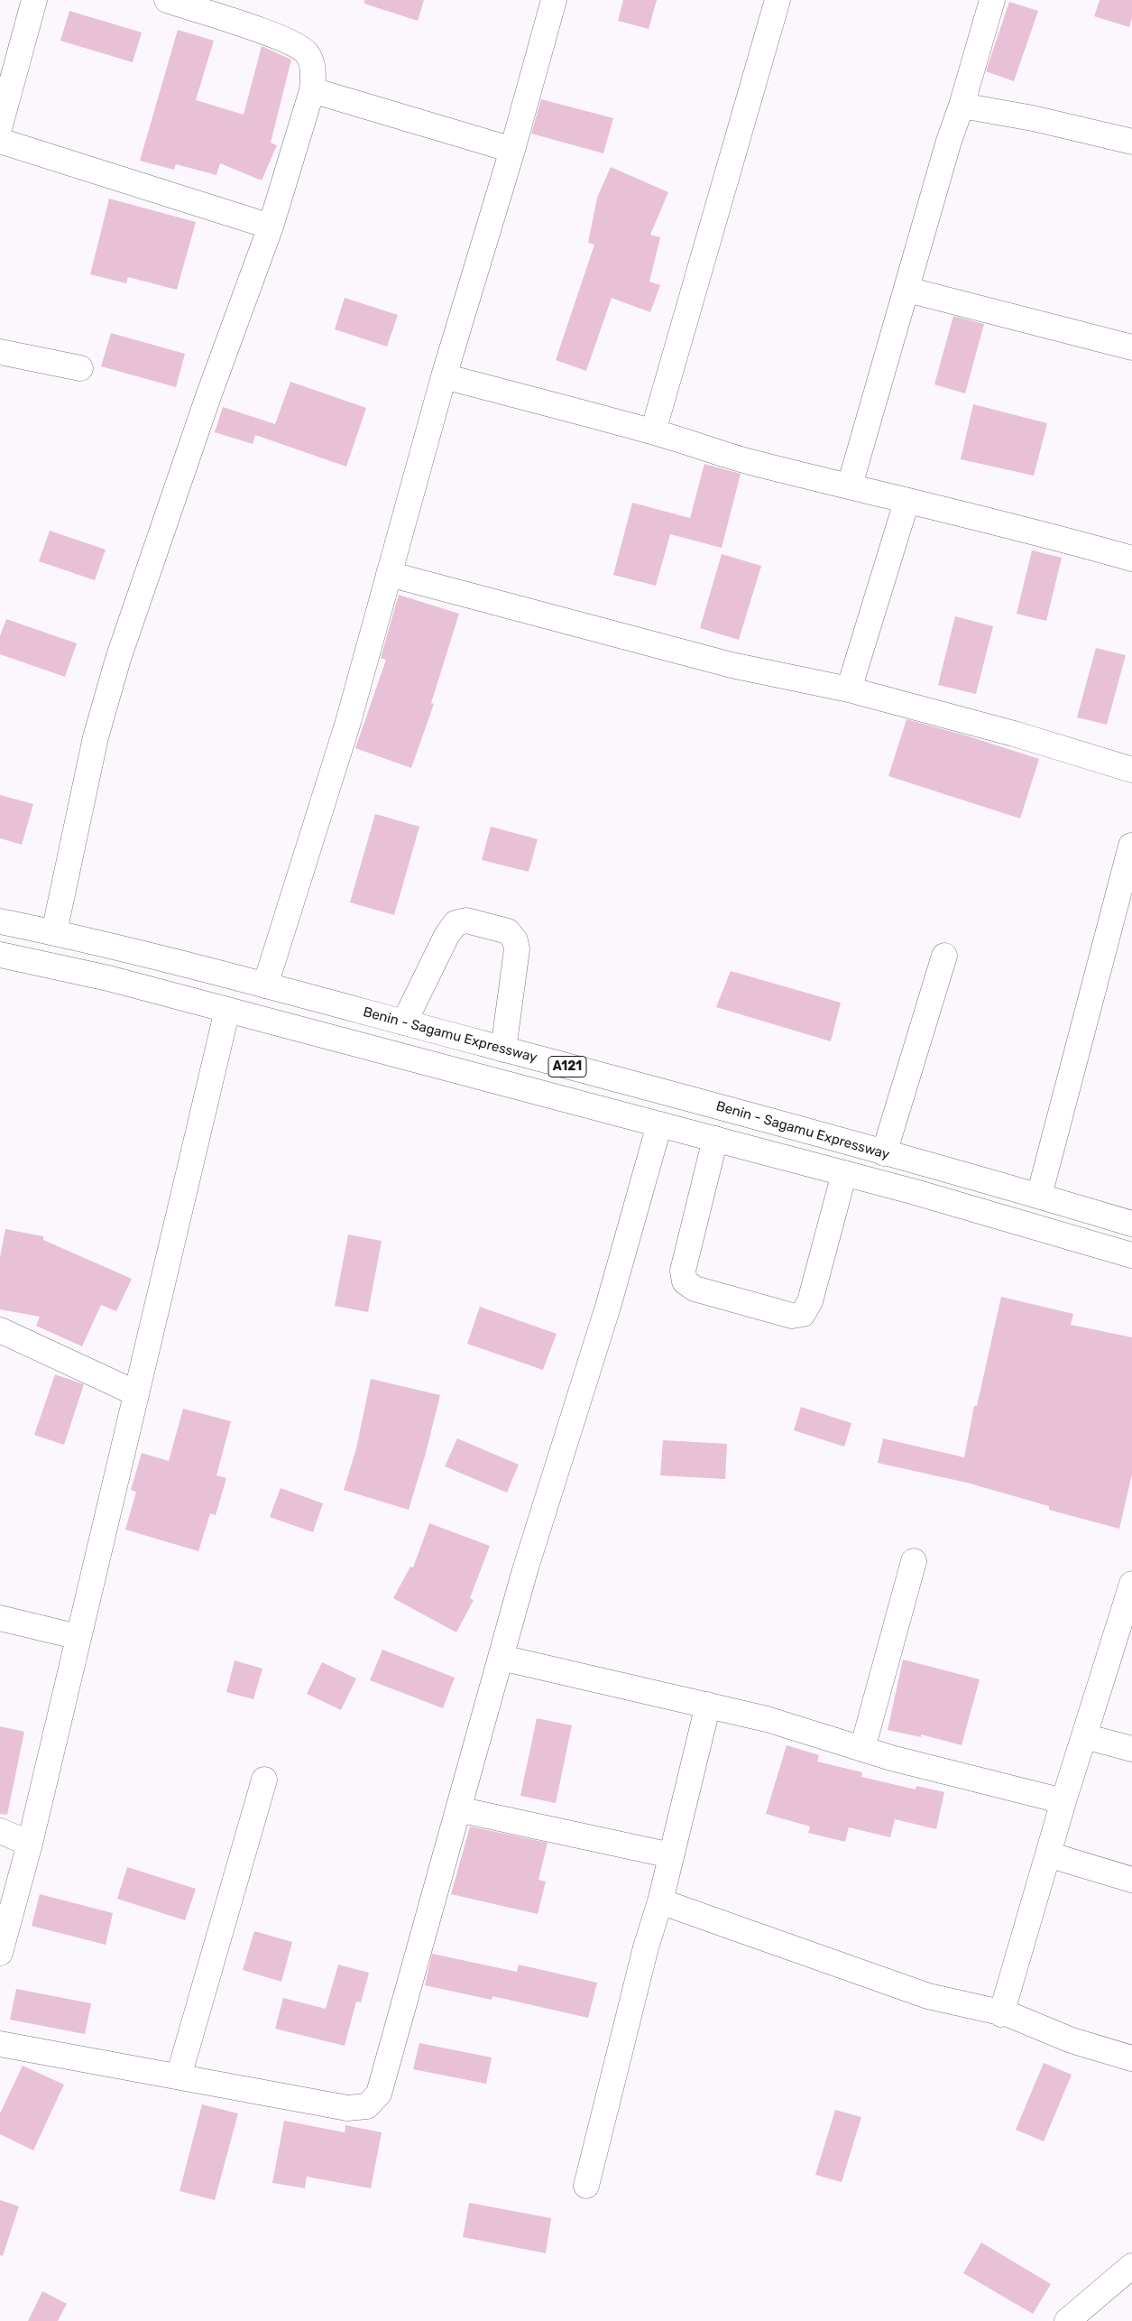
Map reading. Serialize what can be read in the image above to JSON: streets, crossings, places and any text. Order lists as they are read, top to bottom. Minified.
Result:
{"streets":{"main road":["Benin - Sagamu Expressway","A121"]}}
